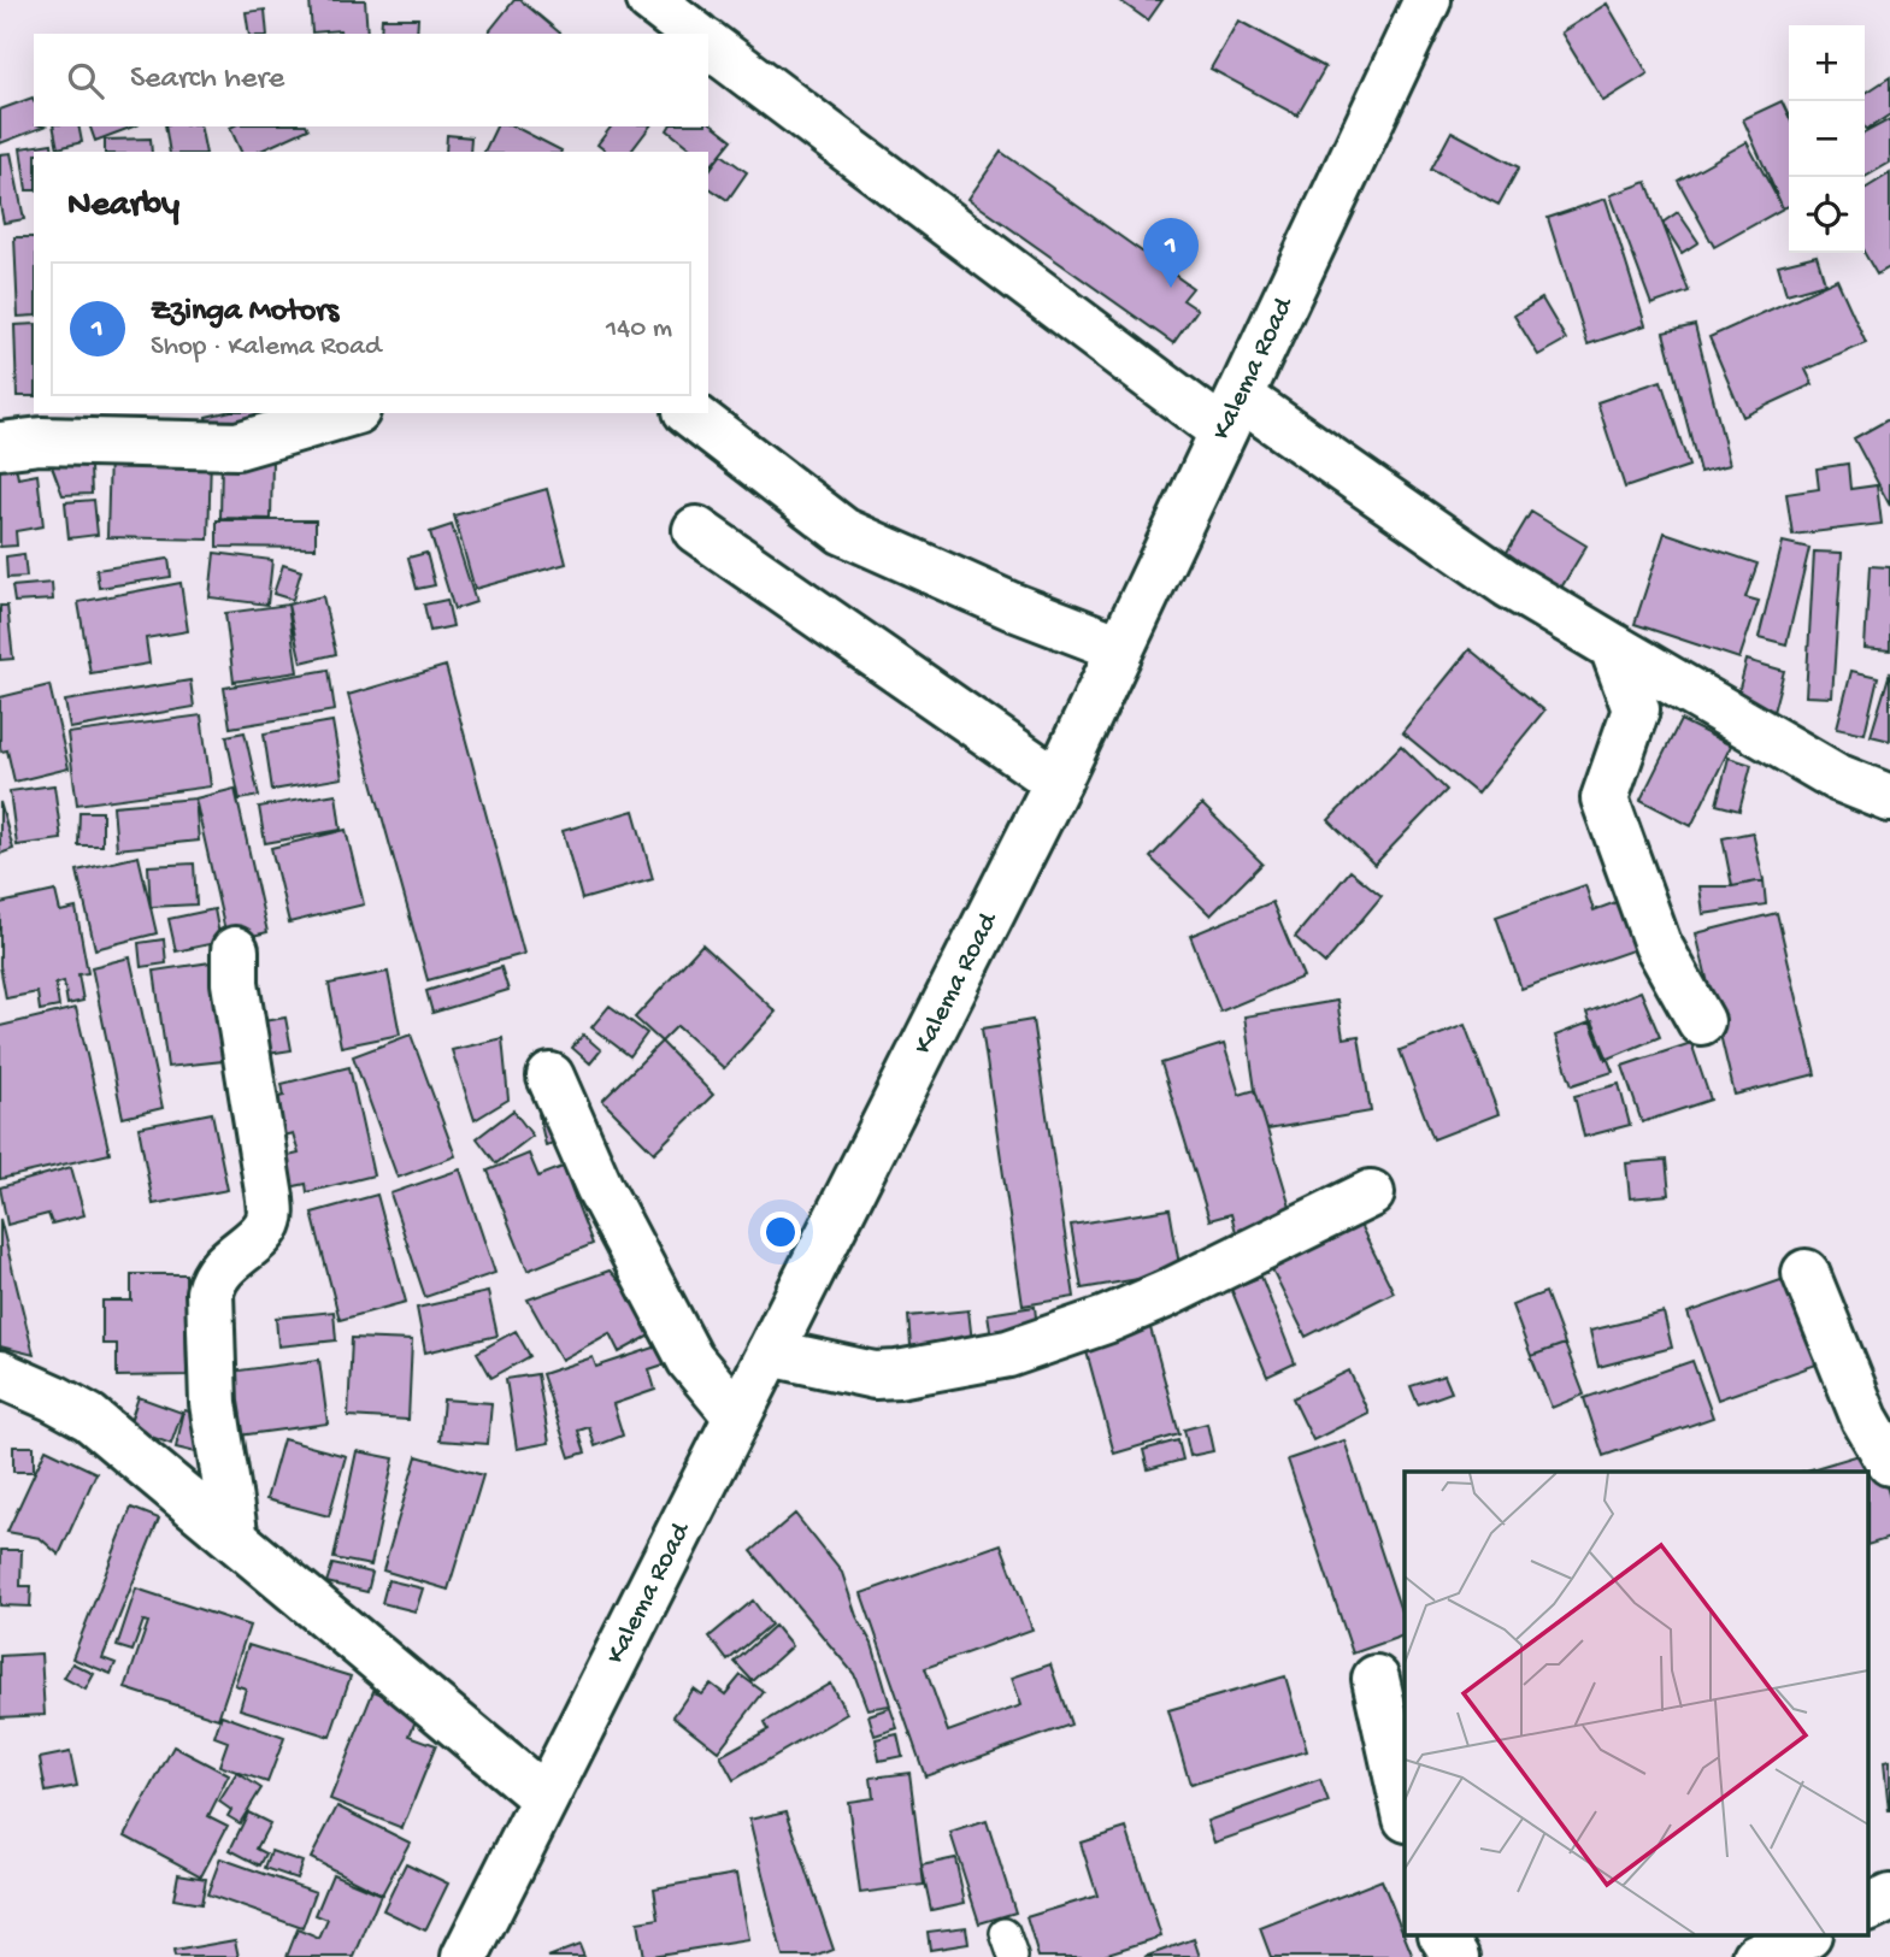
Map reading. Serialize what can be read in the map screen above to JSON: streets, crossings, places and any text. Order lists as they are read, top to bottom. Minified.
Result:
{"streets":{"street":["Kalema Road"]},"page":{"map_buttons":["+","−"],"search":"Search here","heading":"Nearby","pins":"1","list":[{"mark":"1","name":"Zzinga Motors","note":"Shop · Kalema Road","value":"140 m"}]}}
